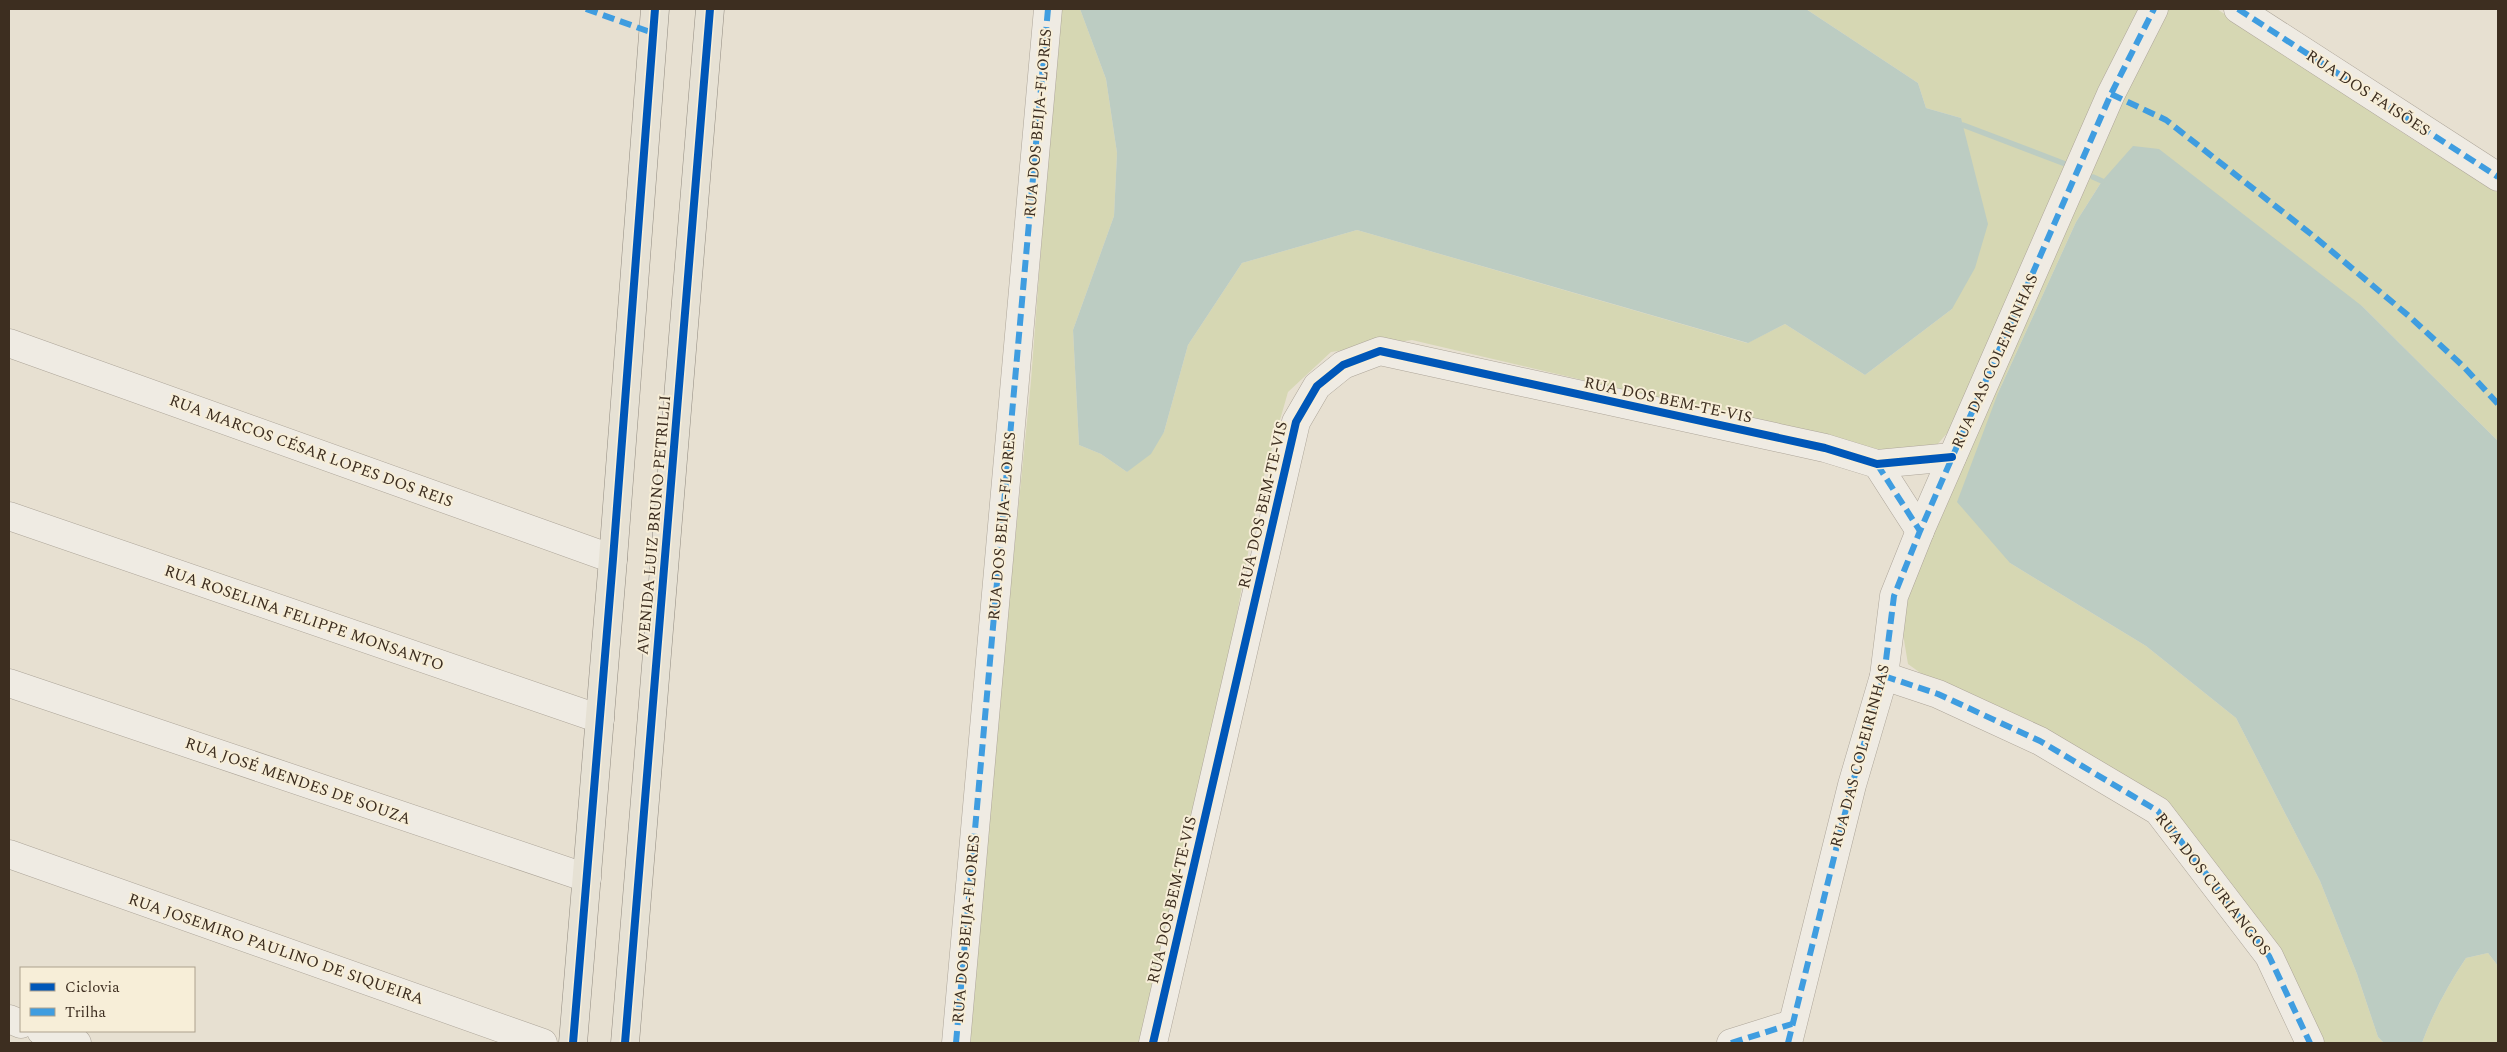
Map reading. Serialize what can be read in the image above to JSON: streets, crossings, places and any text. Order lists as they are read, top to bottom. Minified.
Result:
{"streets":{"main road":["AVENIDA LUIZ BRUNO PETRILLI"],"street":["RUA DOS FAISÕES","RUA DOS BEIJA-FLORES","RUA DAS COLEIRINHAS","RUA DOS BEM-TE-VIS","RUA MARCOS CÉSAR LOPES DOS REIS","RUA ROSELINA FELIPPE MONSANTO","RUA JOSÉ MENDES DE SOUZA","RUA DOS CURIANGOS","RUA JOSEMIRO PAULINO DE SIQUEIRA"]},"crossings":[["RUA DAS COLEIRINHAS","RUA DOS BEM-TE-VIS"],["RUA DAS COLEIRINHAS","RUA DOS CURIANGOS"]],"legend":["Ciclovia","Trilha"]}
